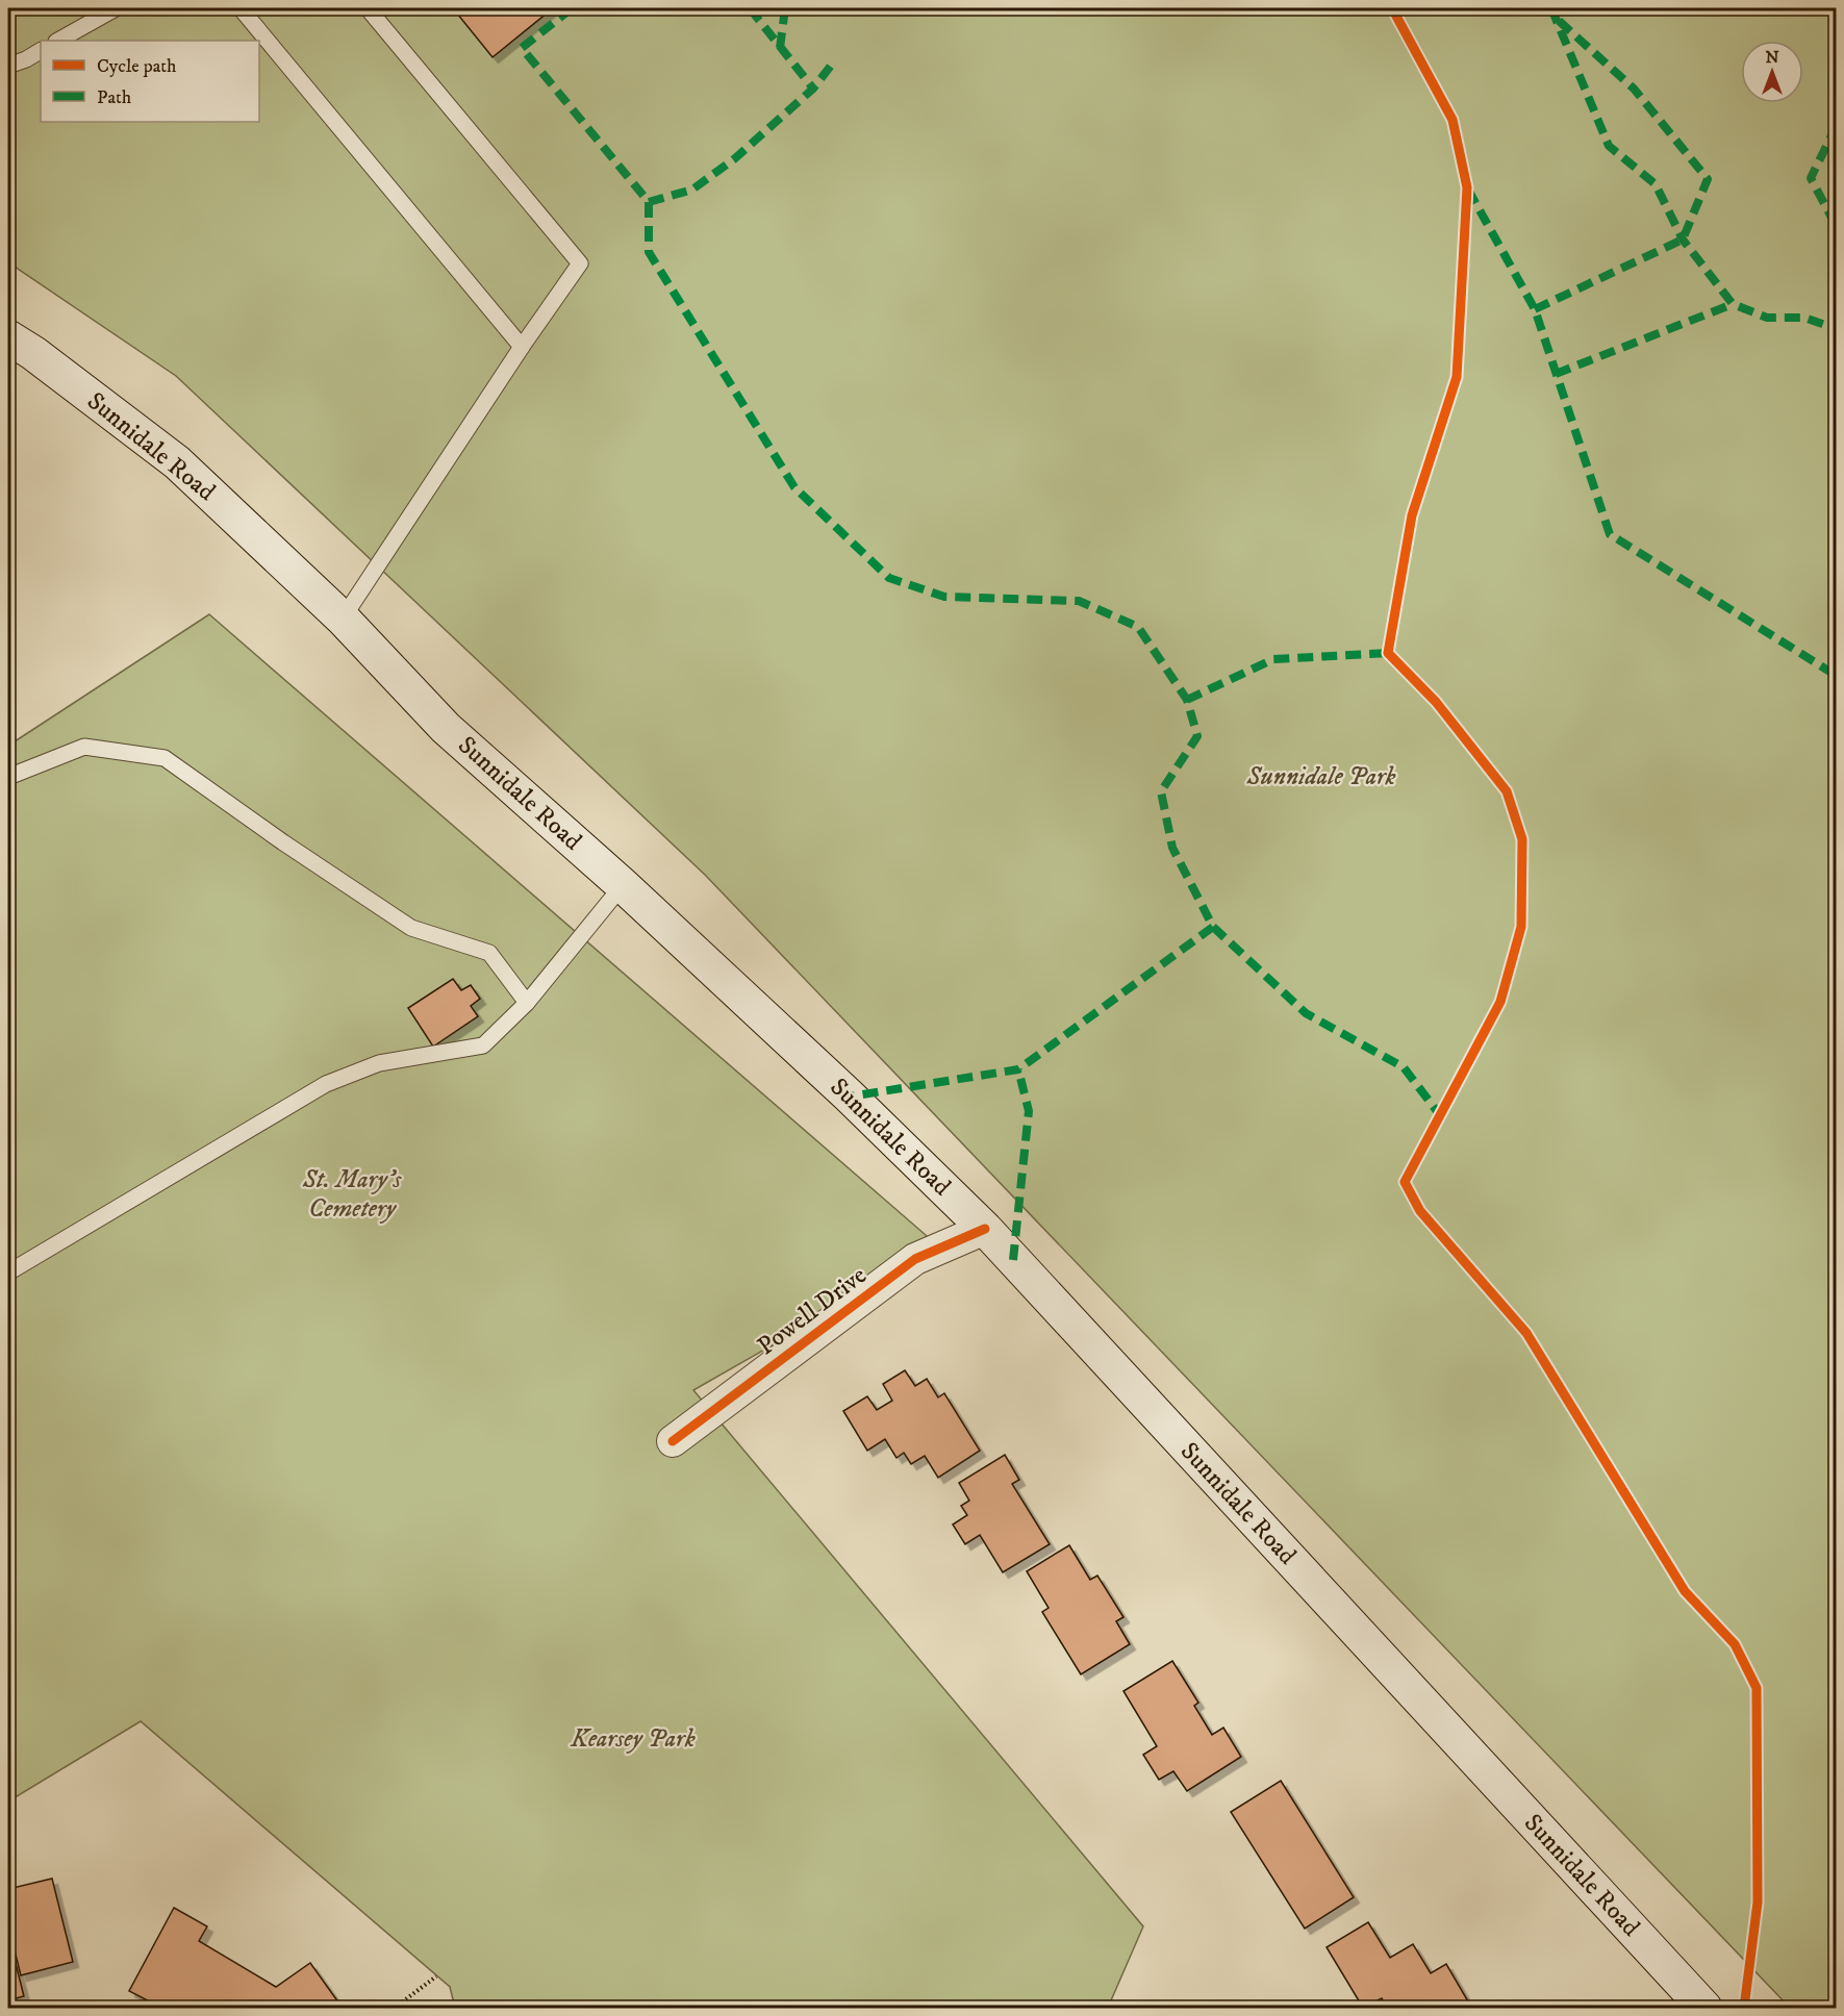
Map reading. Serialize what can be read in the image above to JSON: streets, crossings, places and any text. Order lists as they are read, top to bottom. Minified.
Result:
{"streets":{"main road":["Sunnidale Road"],"street":["Powell Drive"]},"crossings":[["Sunnidale Road","Powell Drive"]],"parks":["Sunnidale Park","St. Mary's Cemetery","Kearsey Park"],"legend":["Cycle path","Path"],"north":"top"}
